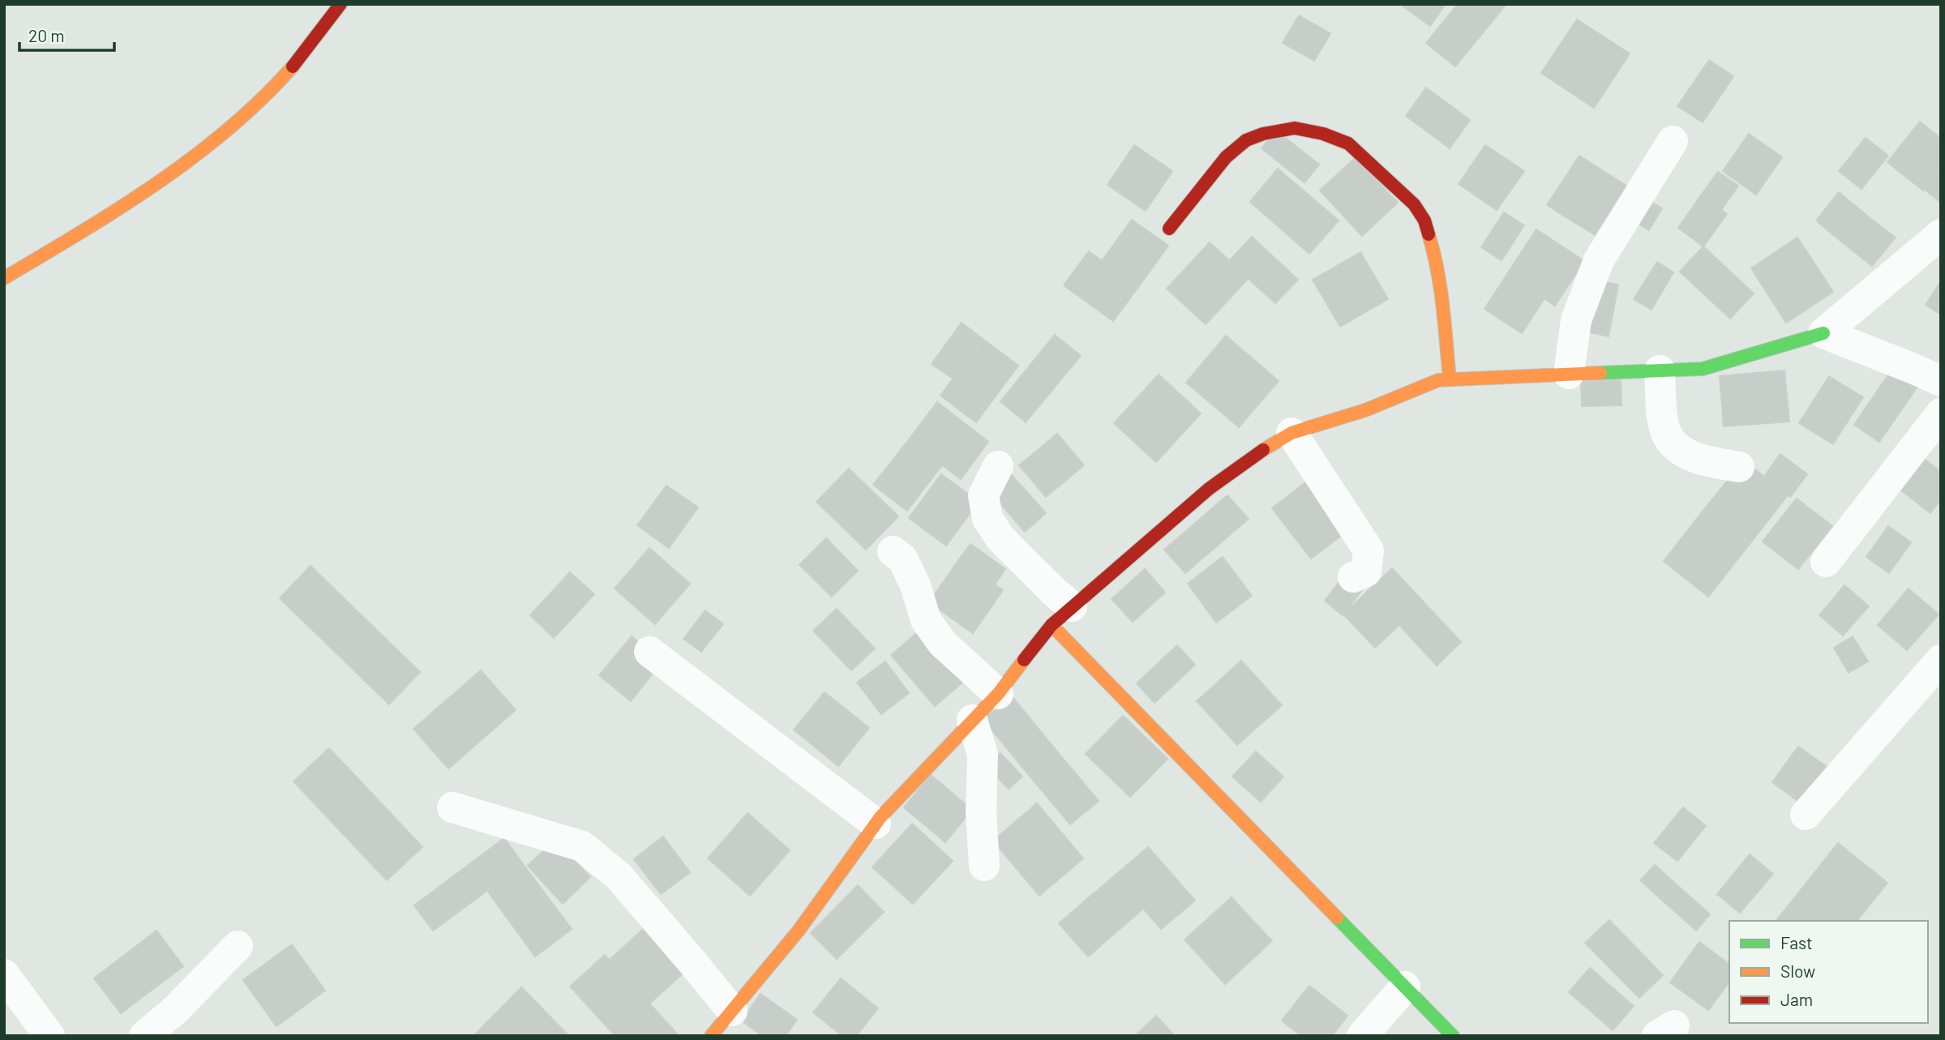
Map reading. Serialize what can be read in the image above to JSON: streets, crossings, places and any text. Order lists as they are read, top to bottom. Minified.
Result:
{"legend":["Fast","Slow","Jam"],"scale_bar":"20 m"}
